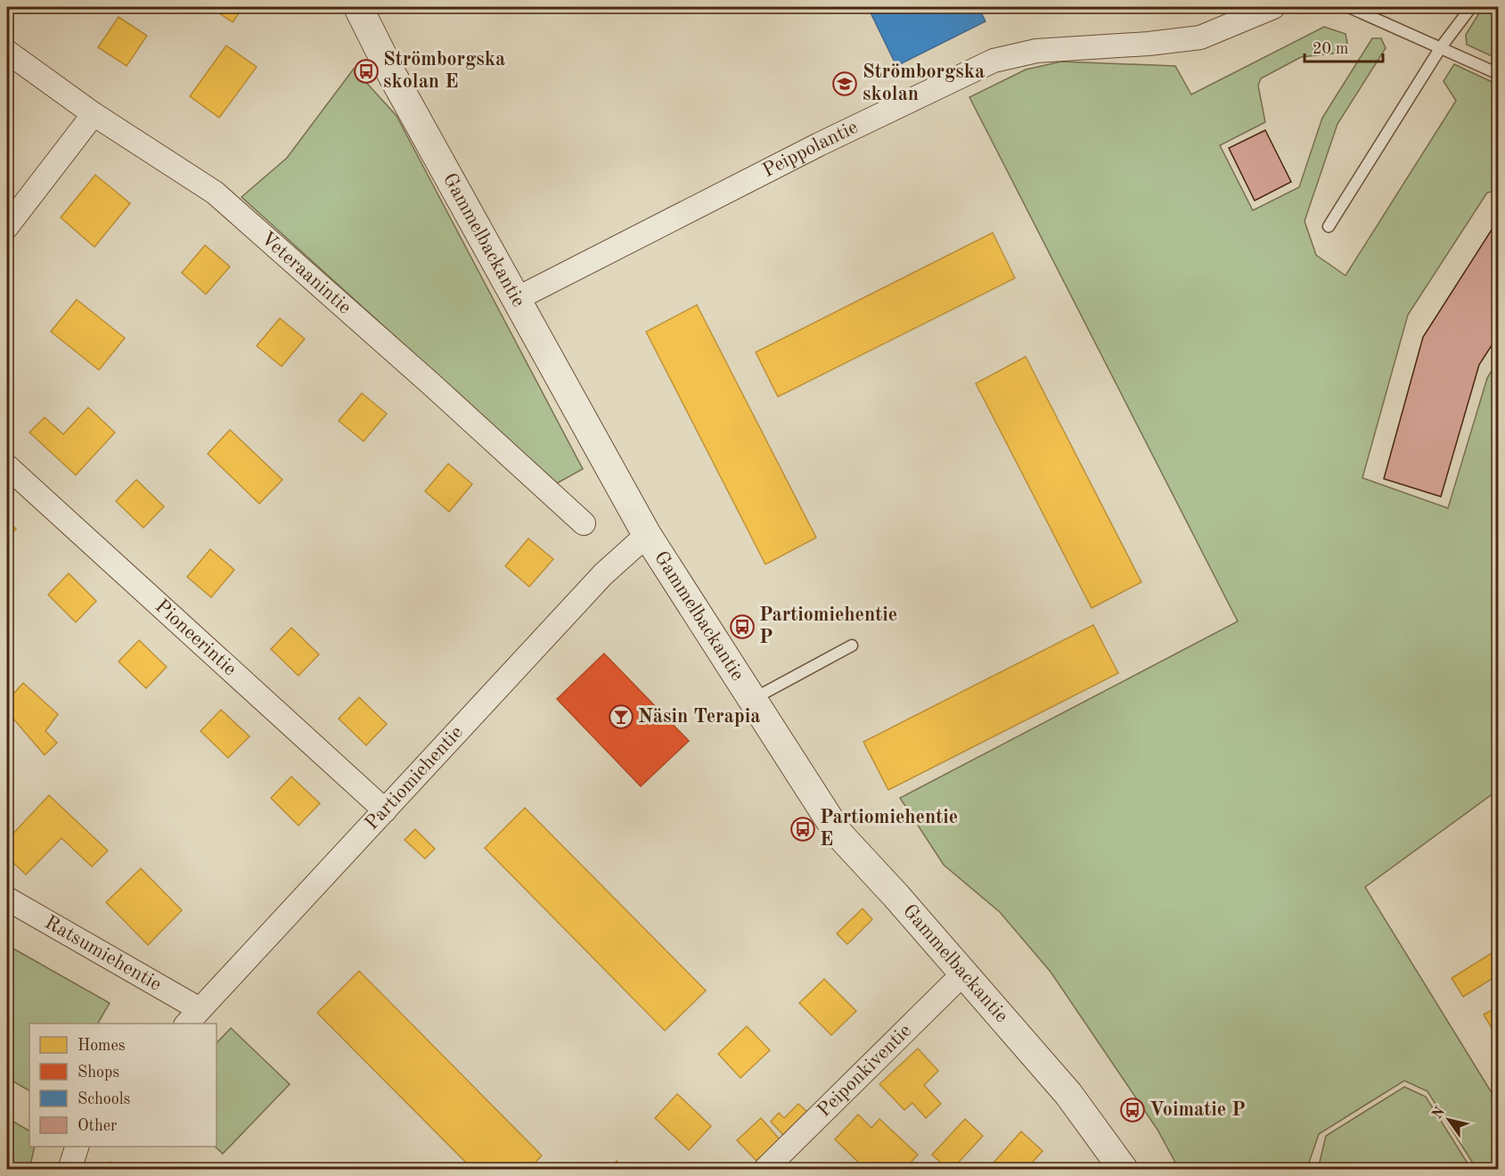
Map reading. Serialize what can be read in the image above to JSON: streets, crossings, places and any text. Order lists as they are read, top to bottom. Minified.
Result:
{"streets":{"street":["Peippolantie","Gammelbackantie","Veteraanintie","Pioneerintie","Partiomiehentie","Ratsumiehentie","Peiponkiventie"]},"crossings":[["Peippolantie","Gammelbackantie"],["Gammelbackantie","Partiomiehentie"],["Gammelbackantie","Peiponkiventie"],["Pioneerintie","Partiomiehentie"],["Partiomiehentie","Ratsumiehentie"]],"places":{"bus stop":["Strömborgska skolan E","Partiomiehentie P","Partiomiehentie E","Voimatie P"],"school or university":["Strömborgska skolan"],"bar":["Näsin Terapia"]},"legend":["Homes","Shops","Schools","Other"],"scale_bar":"20 m","north":"top left"}
